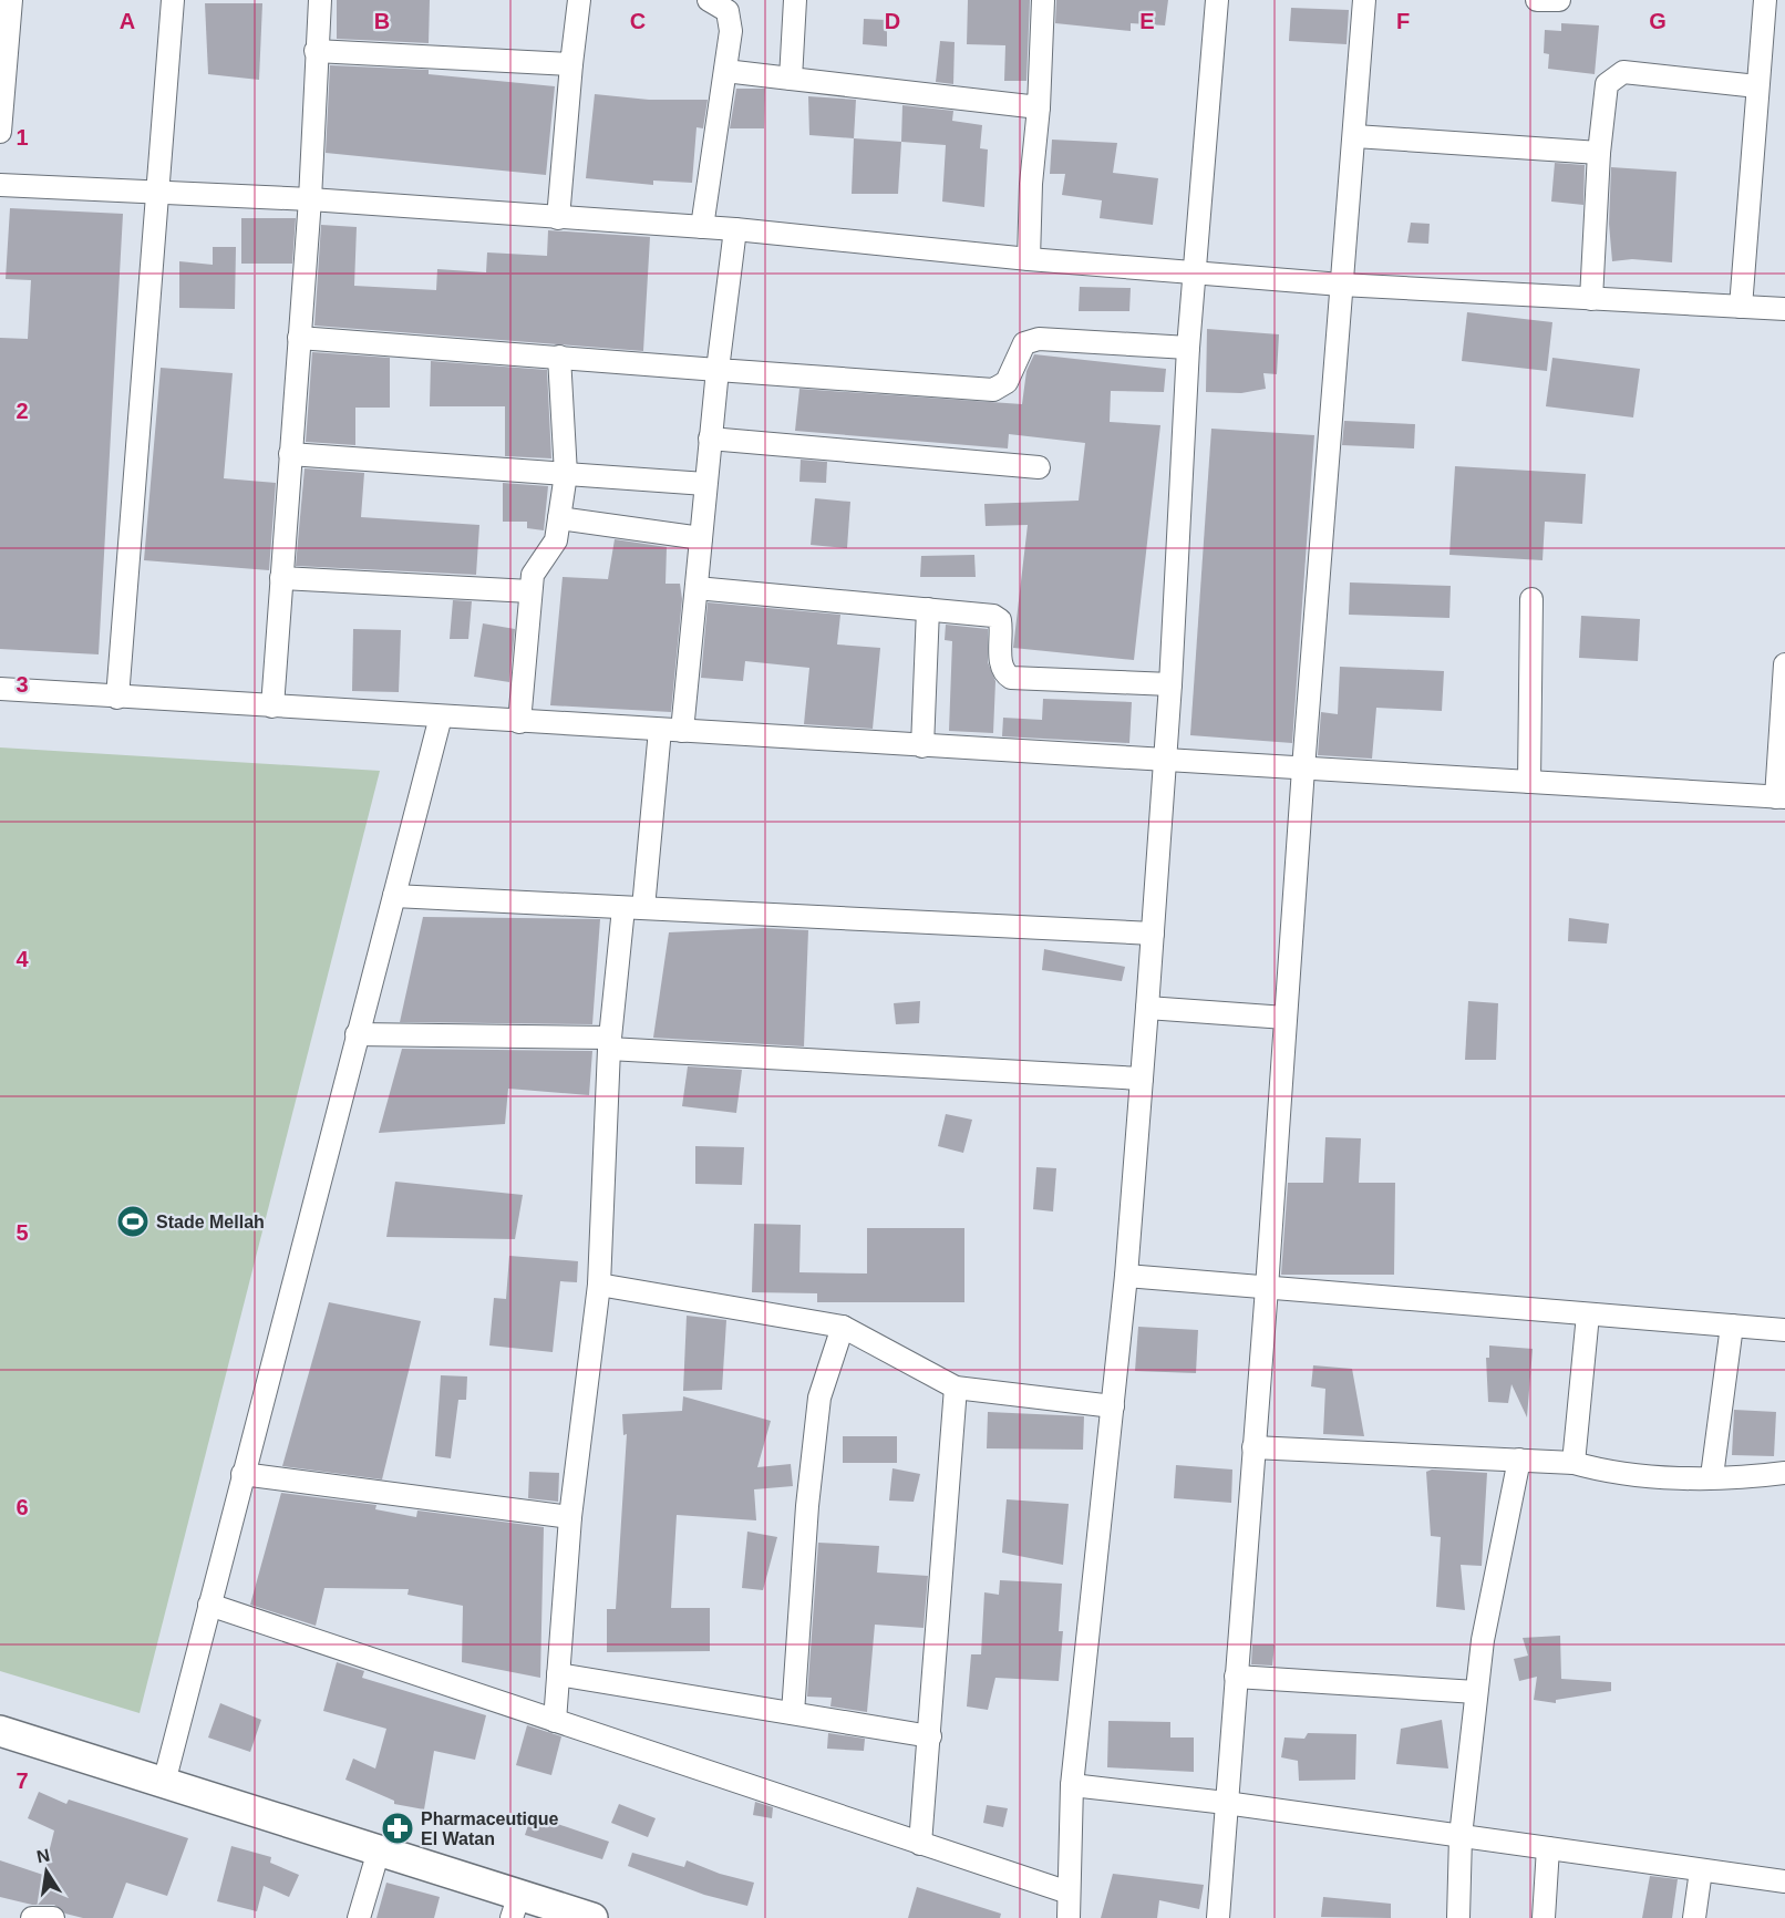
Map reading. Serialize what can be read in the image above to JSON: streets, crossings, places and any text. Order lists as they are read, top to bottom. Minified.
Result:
{"places":{"sports":["Stade Mellah"],"pharmacy":["Pharmaceutique El Watan"]},"north":"top","grid":{"columns":["A","B","C","D","E","F","G"],"rows":["1","2","3","4","5","6","7"]}}
